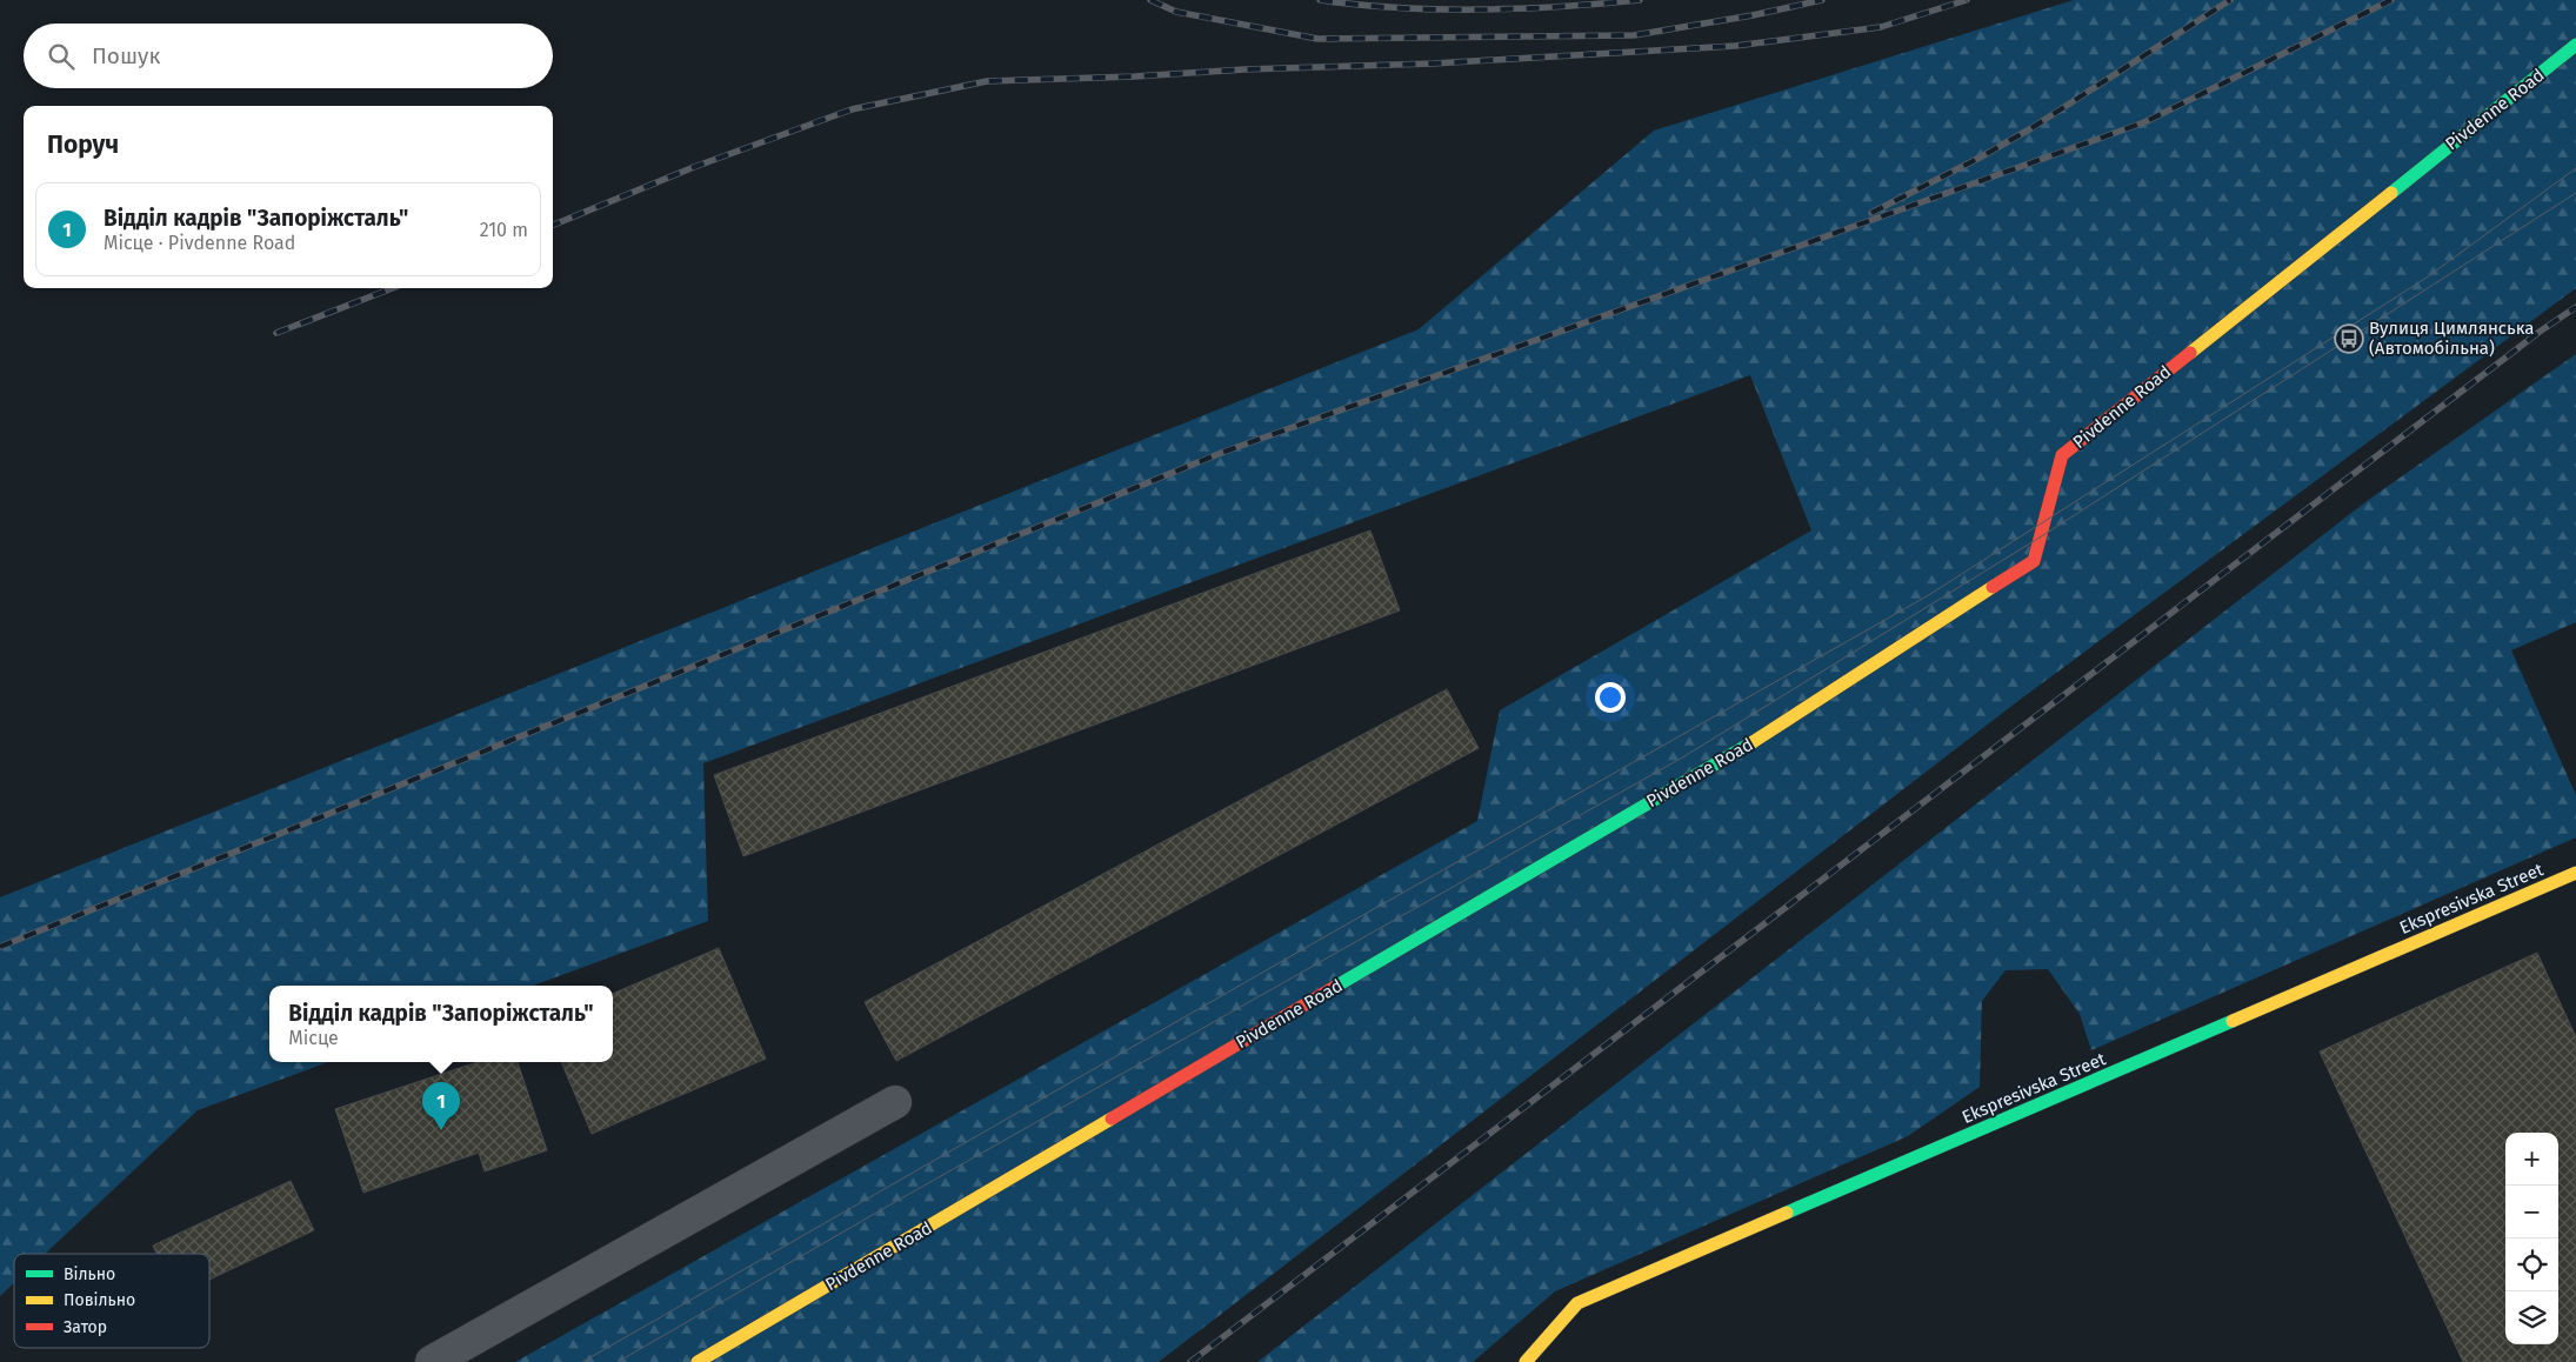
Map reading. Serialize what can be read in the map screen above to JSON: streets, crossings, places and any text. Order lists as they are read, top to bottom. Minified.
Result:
{"streets":{"street":["Pivdenne Road","Ekspresivska Street"]},"places":{"bus stop":["Вулиця Цимлянська (Автомобільна)"]},"legend":["Вільно","Повільно","Затор"],"page":{"search":"Пошук","heading":"Поруч","list":[{"mark":"1","name":"Відділ кадрів \"Запоріжсталь\"","note":"Місце · Pivdenne Road","value":"210 m"}],"popup":["Відділ кадрів \"Запоріжсталь\"","Місце"],"pins":"1","map_buttons":["+","−"]}}
